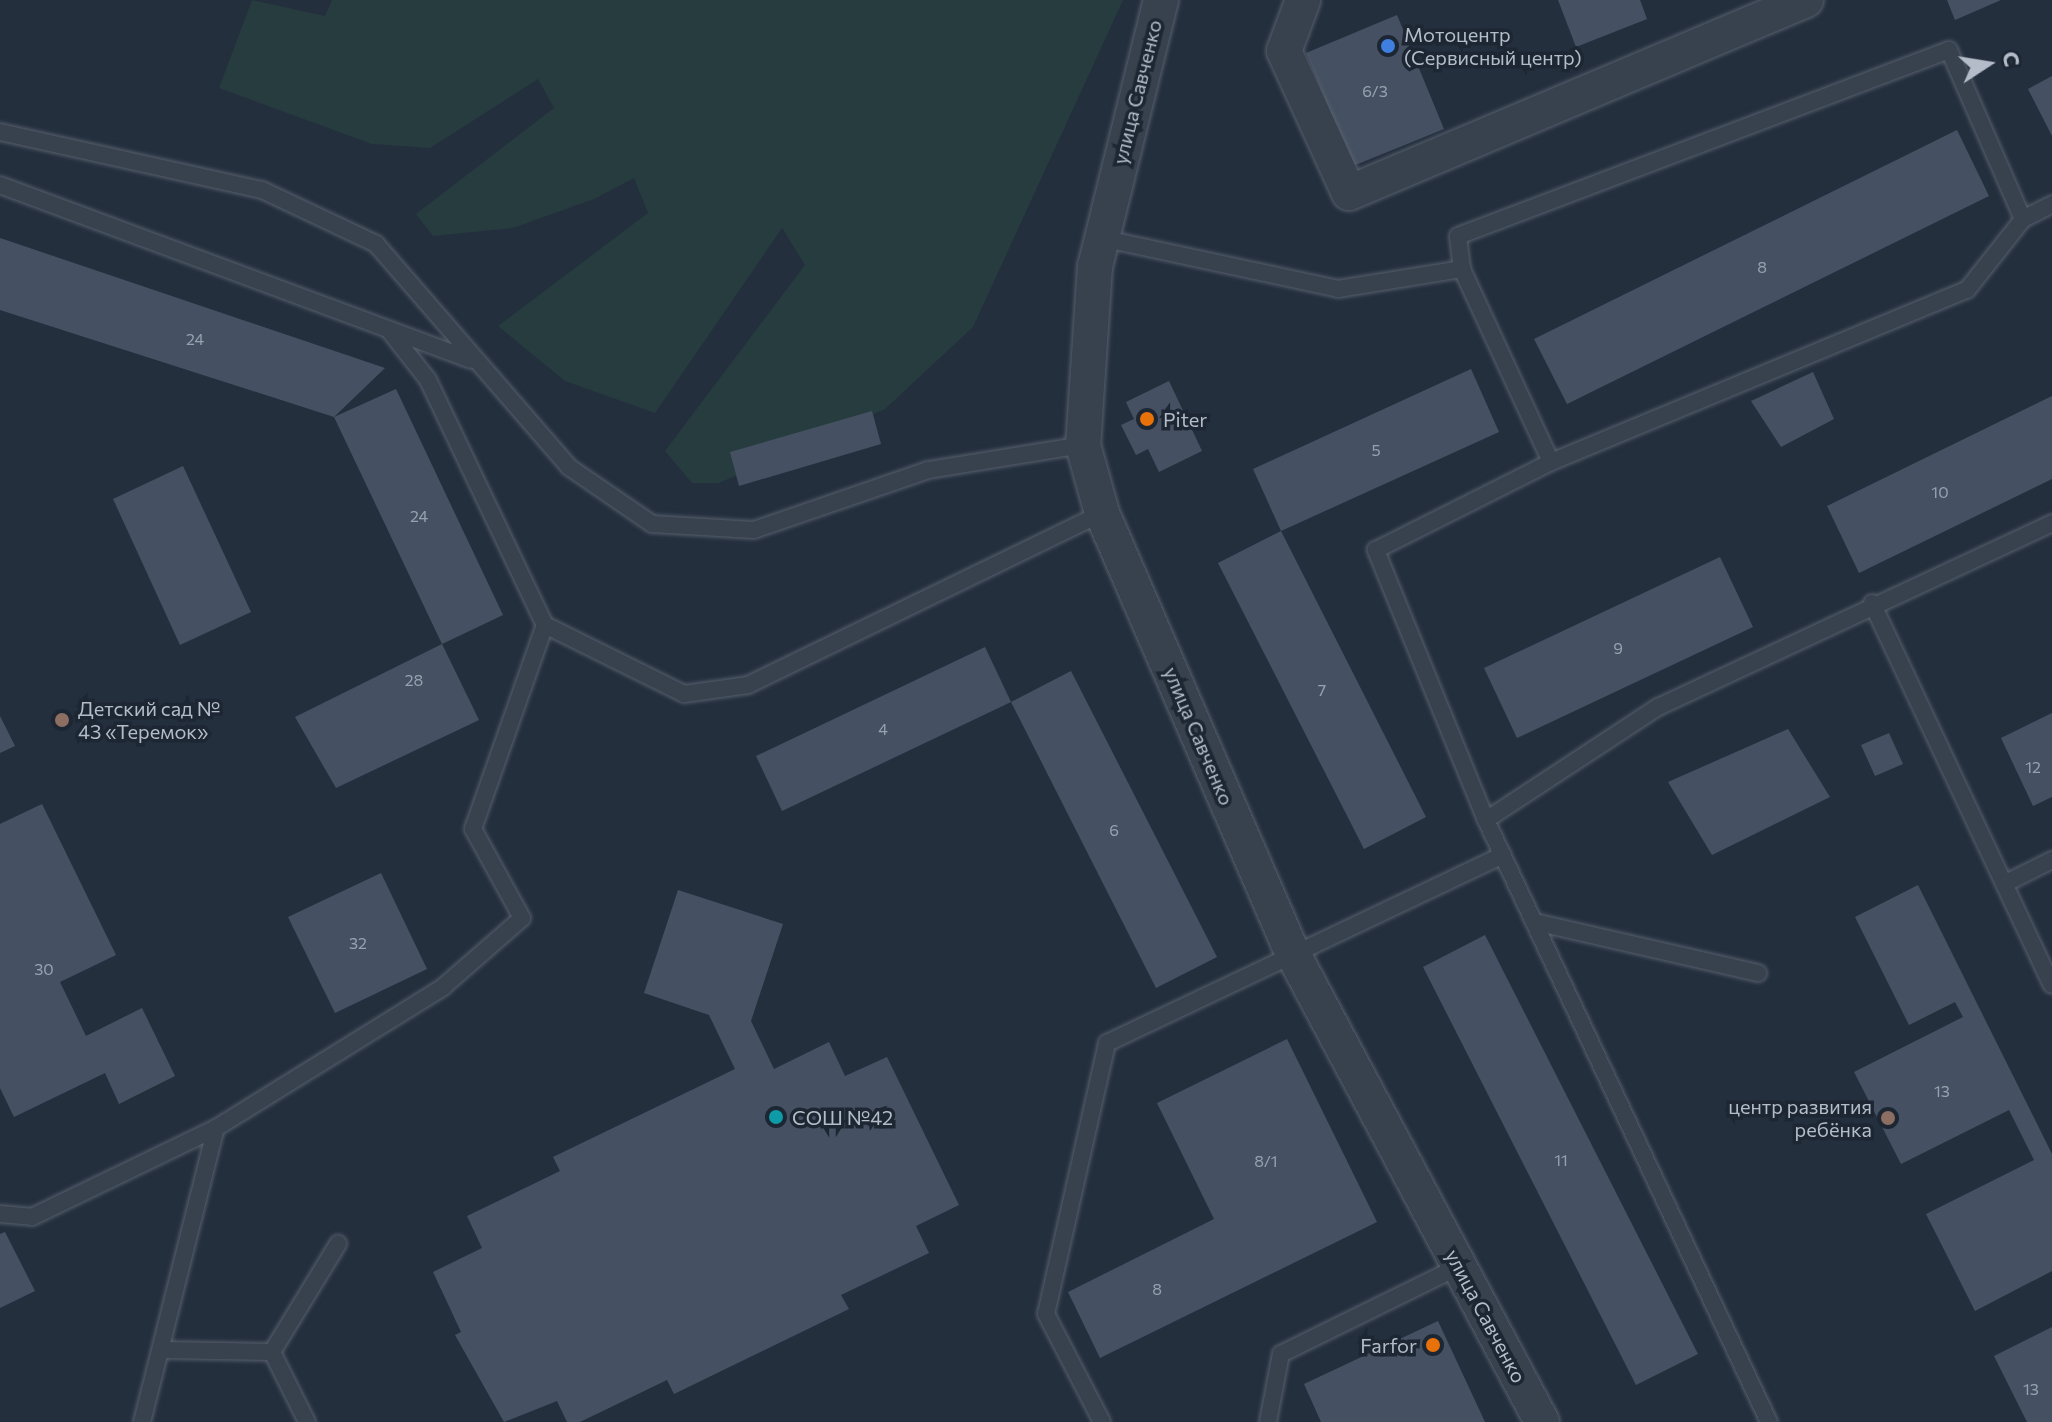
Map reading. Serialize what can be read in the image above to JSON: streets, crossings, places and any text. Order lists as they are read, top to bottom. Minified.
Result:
{"streets":{"street":["улица Савченко"]},"places":["Мотоцентр (Сервисный центр)","Piter","Детский сад № 43 «Теремок»","СОШ №42","центр развития ребёнка","Farfor"],"house_numbers":["6/3","8","24","5","10","24","9","28","7","4","12","6","32","30","13","11","8/1","8","13"],"north":"right"}
